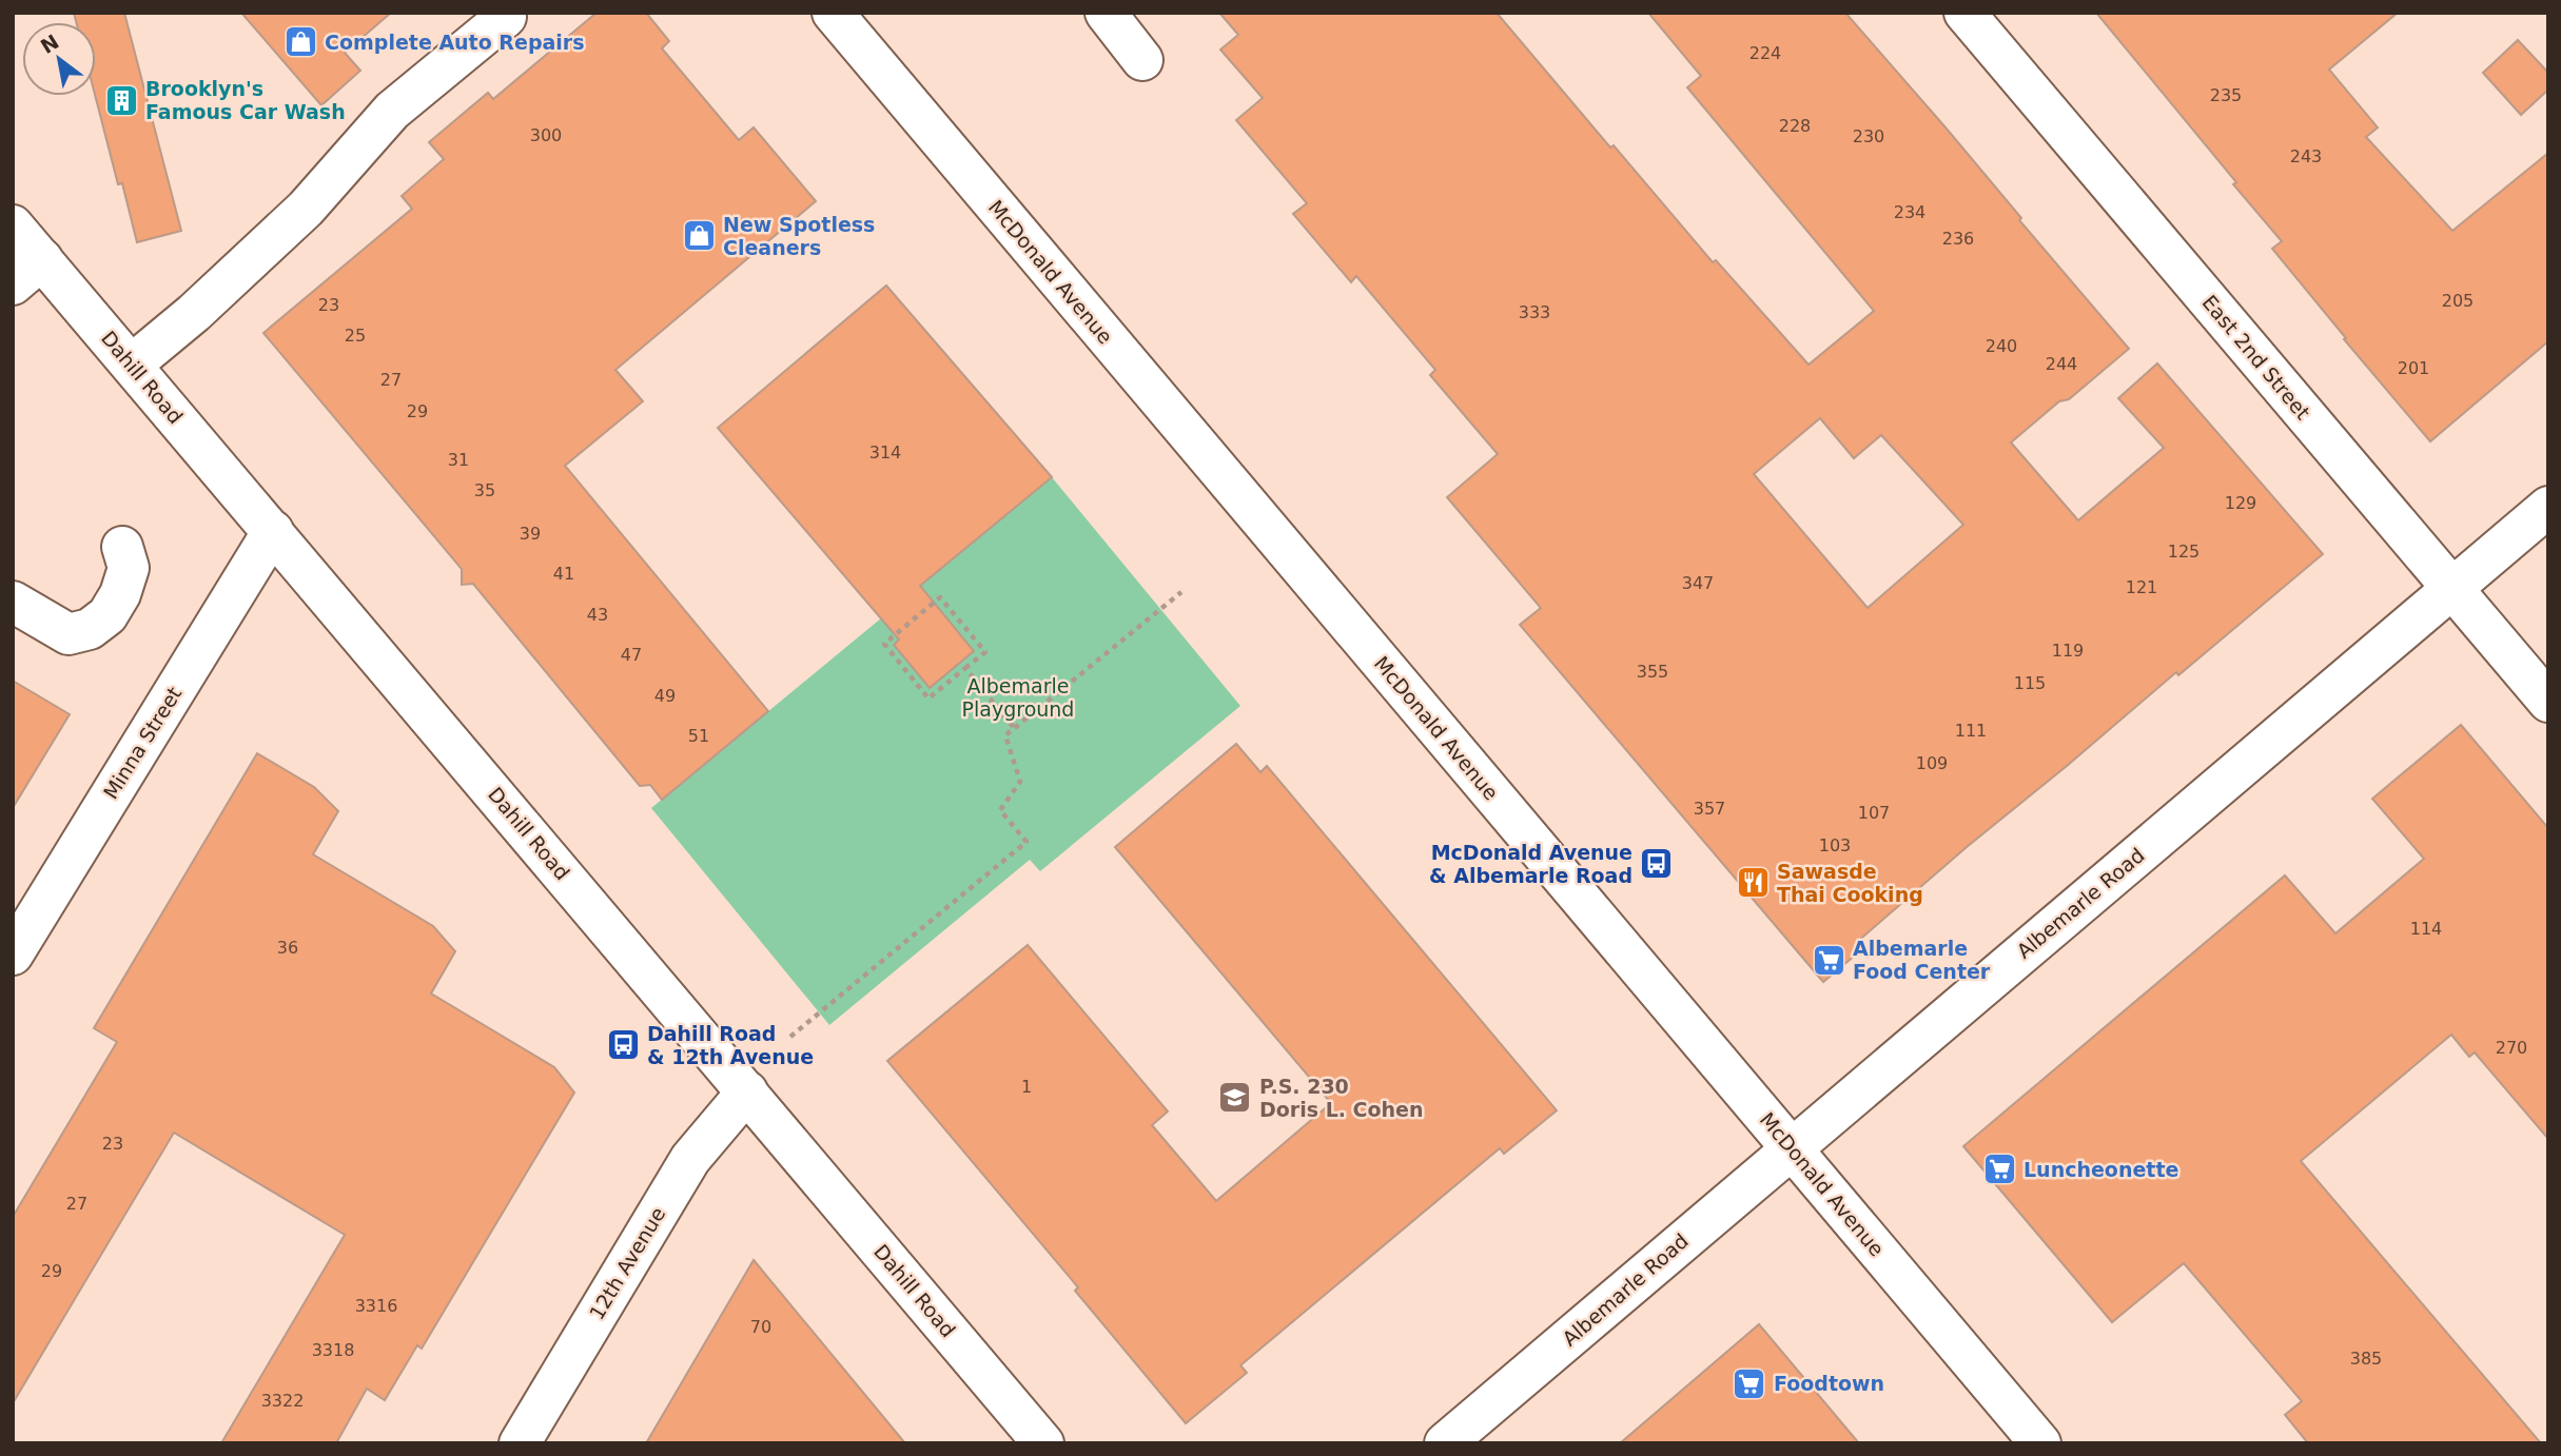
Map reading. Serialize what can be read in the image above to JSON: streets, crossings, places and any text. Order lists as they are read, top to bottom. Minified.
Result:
{"streets":{"street":["McDonald Avenue","East 2nd Street","Dahill Road","Minna Street","Albemarle Road","12th Avenue"]},"crossings":[["McDonald Avenue","Albemarle Road"],["East 2nd Street","Albemarle Road"],["Dahill Road","Minna Street"],["Dahill Road","12th Avenue"]],"parks":["Albemarle Playground"],"places":{"shop":["Complete Auto Repairs","New Spotless Cleaners"],"building":["Brooklyn's Famous Car Wash"],"bus stop":["McDonald Avenue & Albemarle Road","Dahill Road & 12th Avenue"],"restaurant":["Sawasde Thai Cooking"],"supermarket":["Albemarle Food Center","Luncheonette","Foodtown"],"school or university":["P.S. 230 Doris L. Cohen"]},"house_numbers":["224","235","228","300","230","243","234","236","205","23","333","25","240","244","201","27","29","314","31","35","129","39","125","41","347","121","43","119","47","355","115","49","111","51","109","357","107","103","114","36","270","1","23","27","29","3316","70","3318","385","3322"],"north":"top left"}
